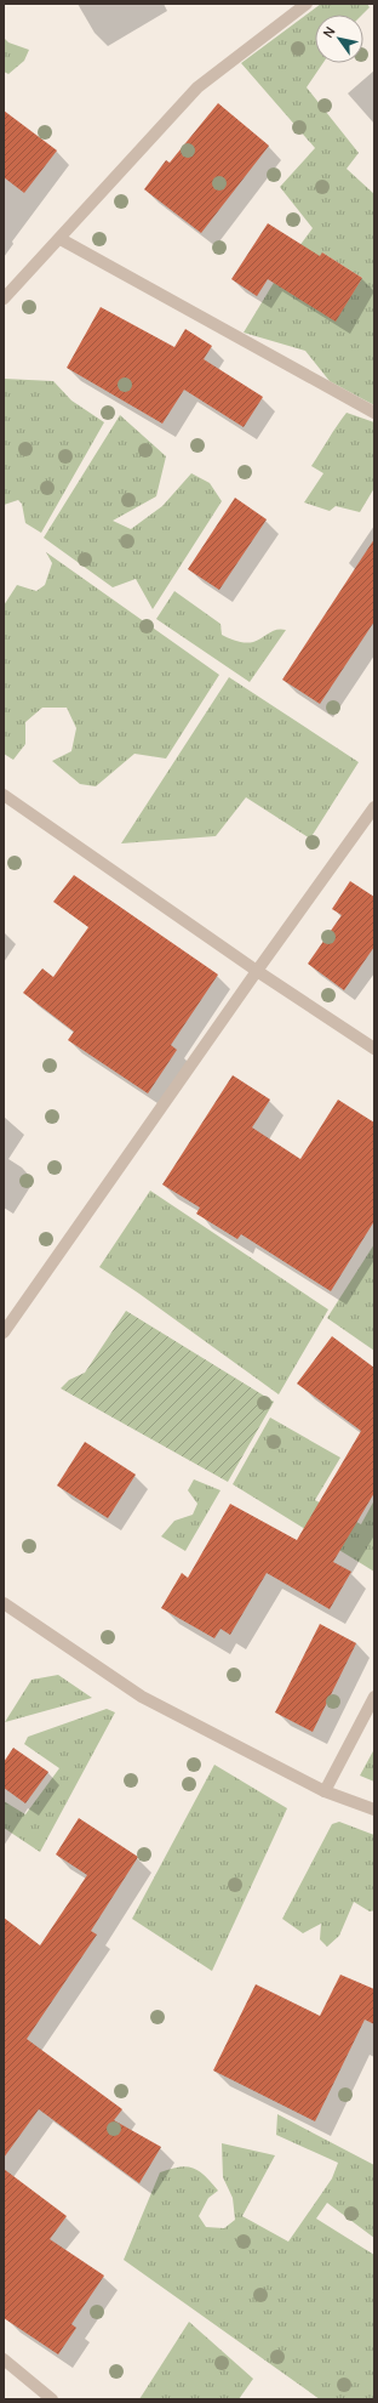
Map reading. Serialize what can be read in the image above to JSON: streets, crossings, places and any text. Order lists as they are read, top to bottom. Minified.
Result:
{"north":"top left"}
